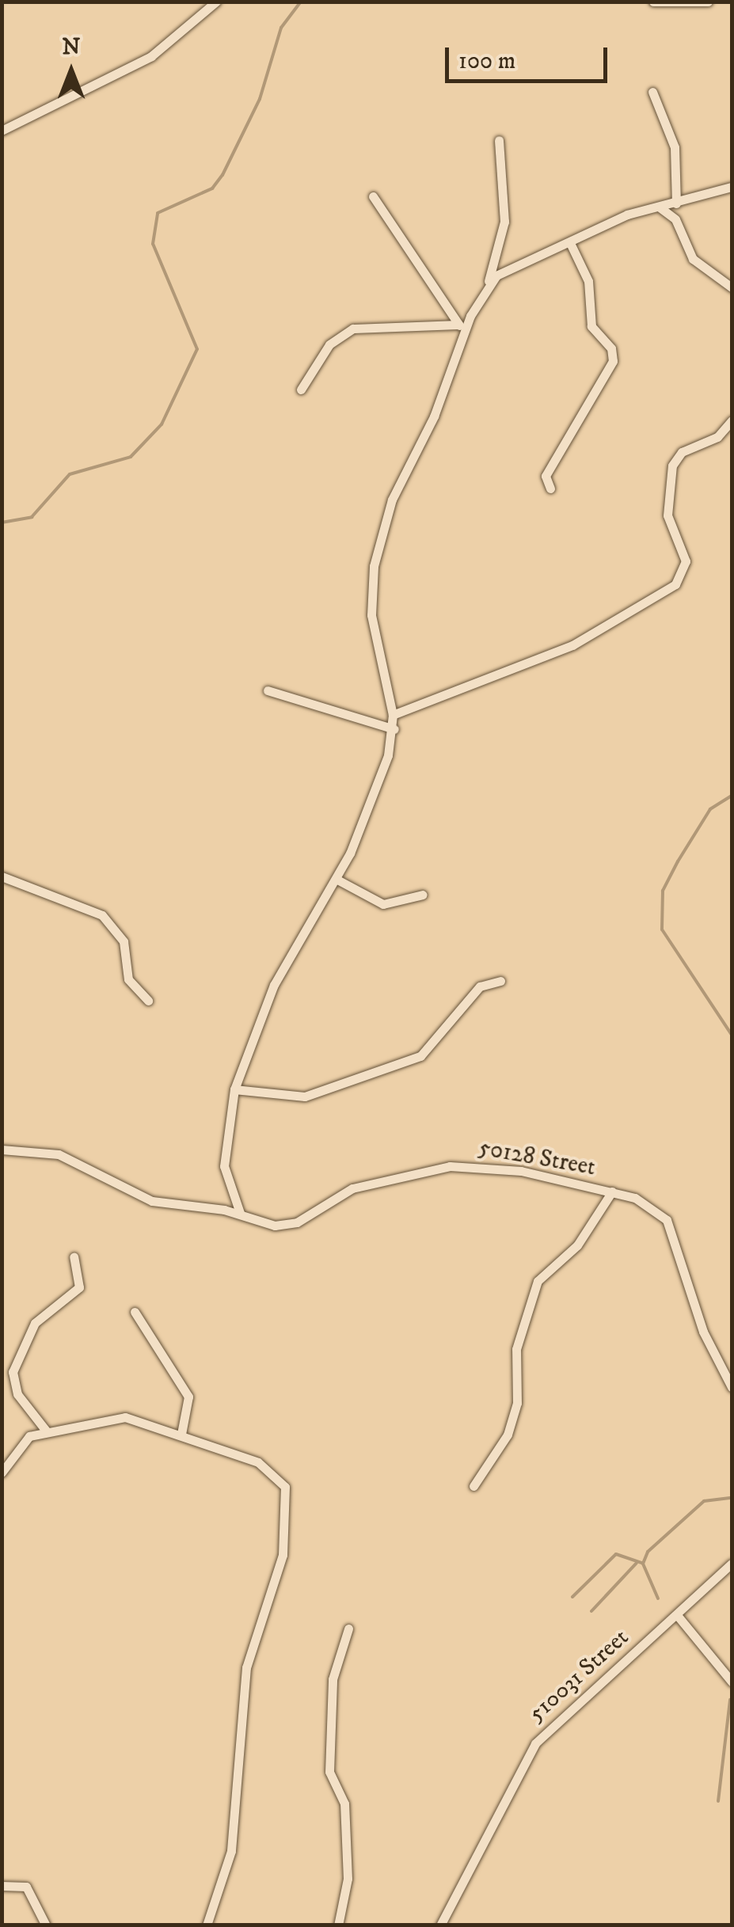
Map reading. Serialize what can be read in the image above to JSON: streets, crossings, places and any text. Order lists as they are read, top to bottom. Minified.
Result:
{"streets":{"street":["50128 Street","510031 Street"]},"scale_bar":"100 m","north":"top"}
